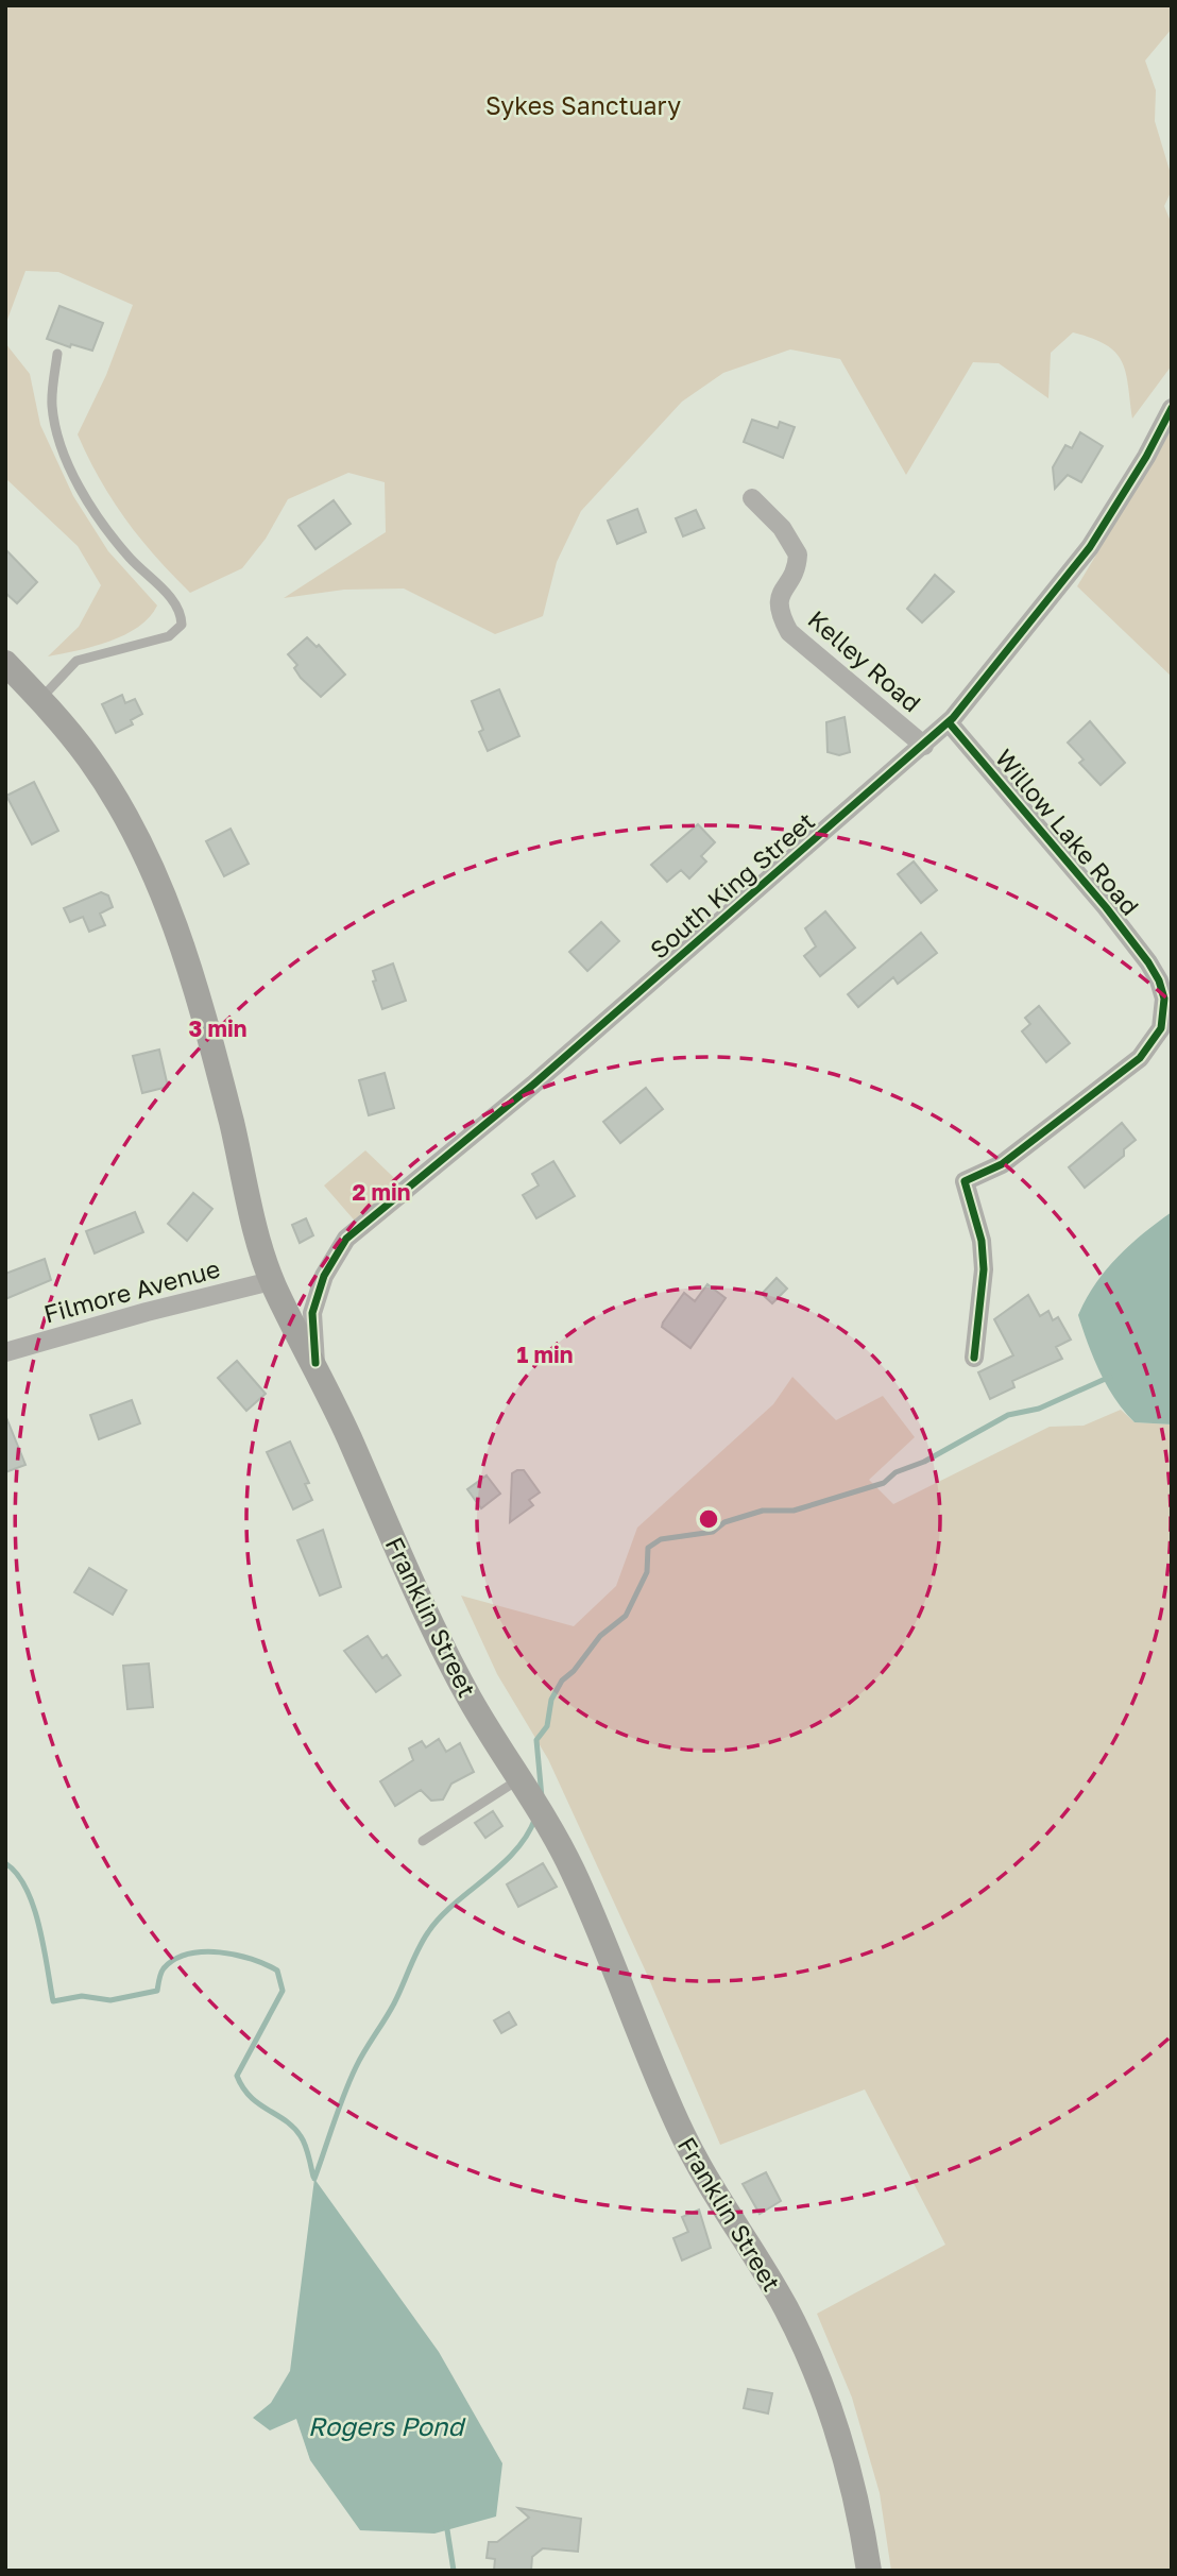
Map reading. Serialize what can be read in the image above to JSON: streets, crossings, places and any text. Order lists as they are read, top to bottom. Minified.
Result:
{"streets":{"main road":["Franklin Street"],"street":["Kelley Road","Willow Lake Road","South King Street","Filmore Avenue"]},"crossings":[["Kelley Road","South King Street"],["Willow Lake Road","South King Street"],["South King Street","Franklin Street"],["Filmore Avenue","Franklin Street"]],"water":["Rogers Pond"],"parks":["Sykes Sanctuary"],"rings":["3 min","2 min","1 min"]}
